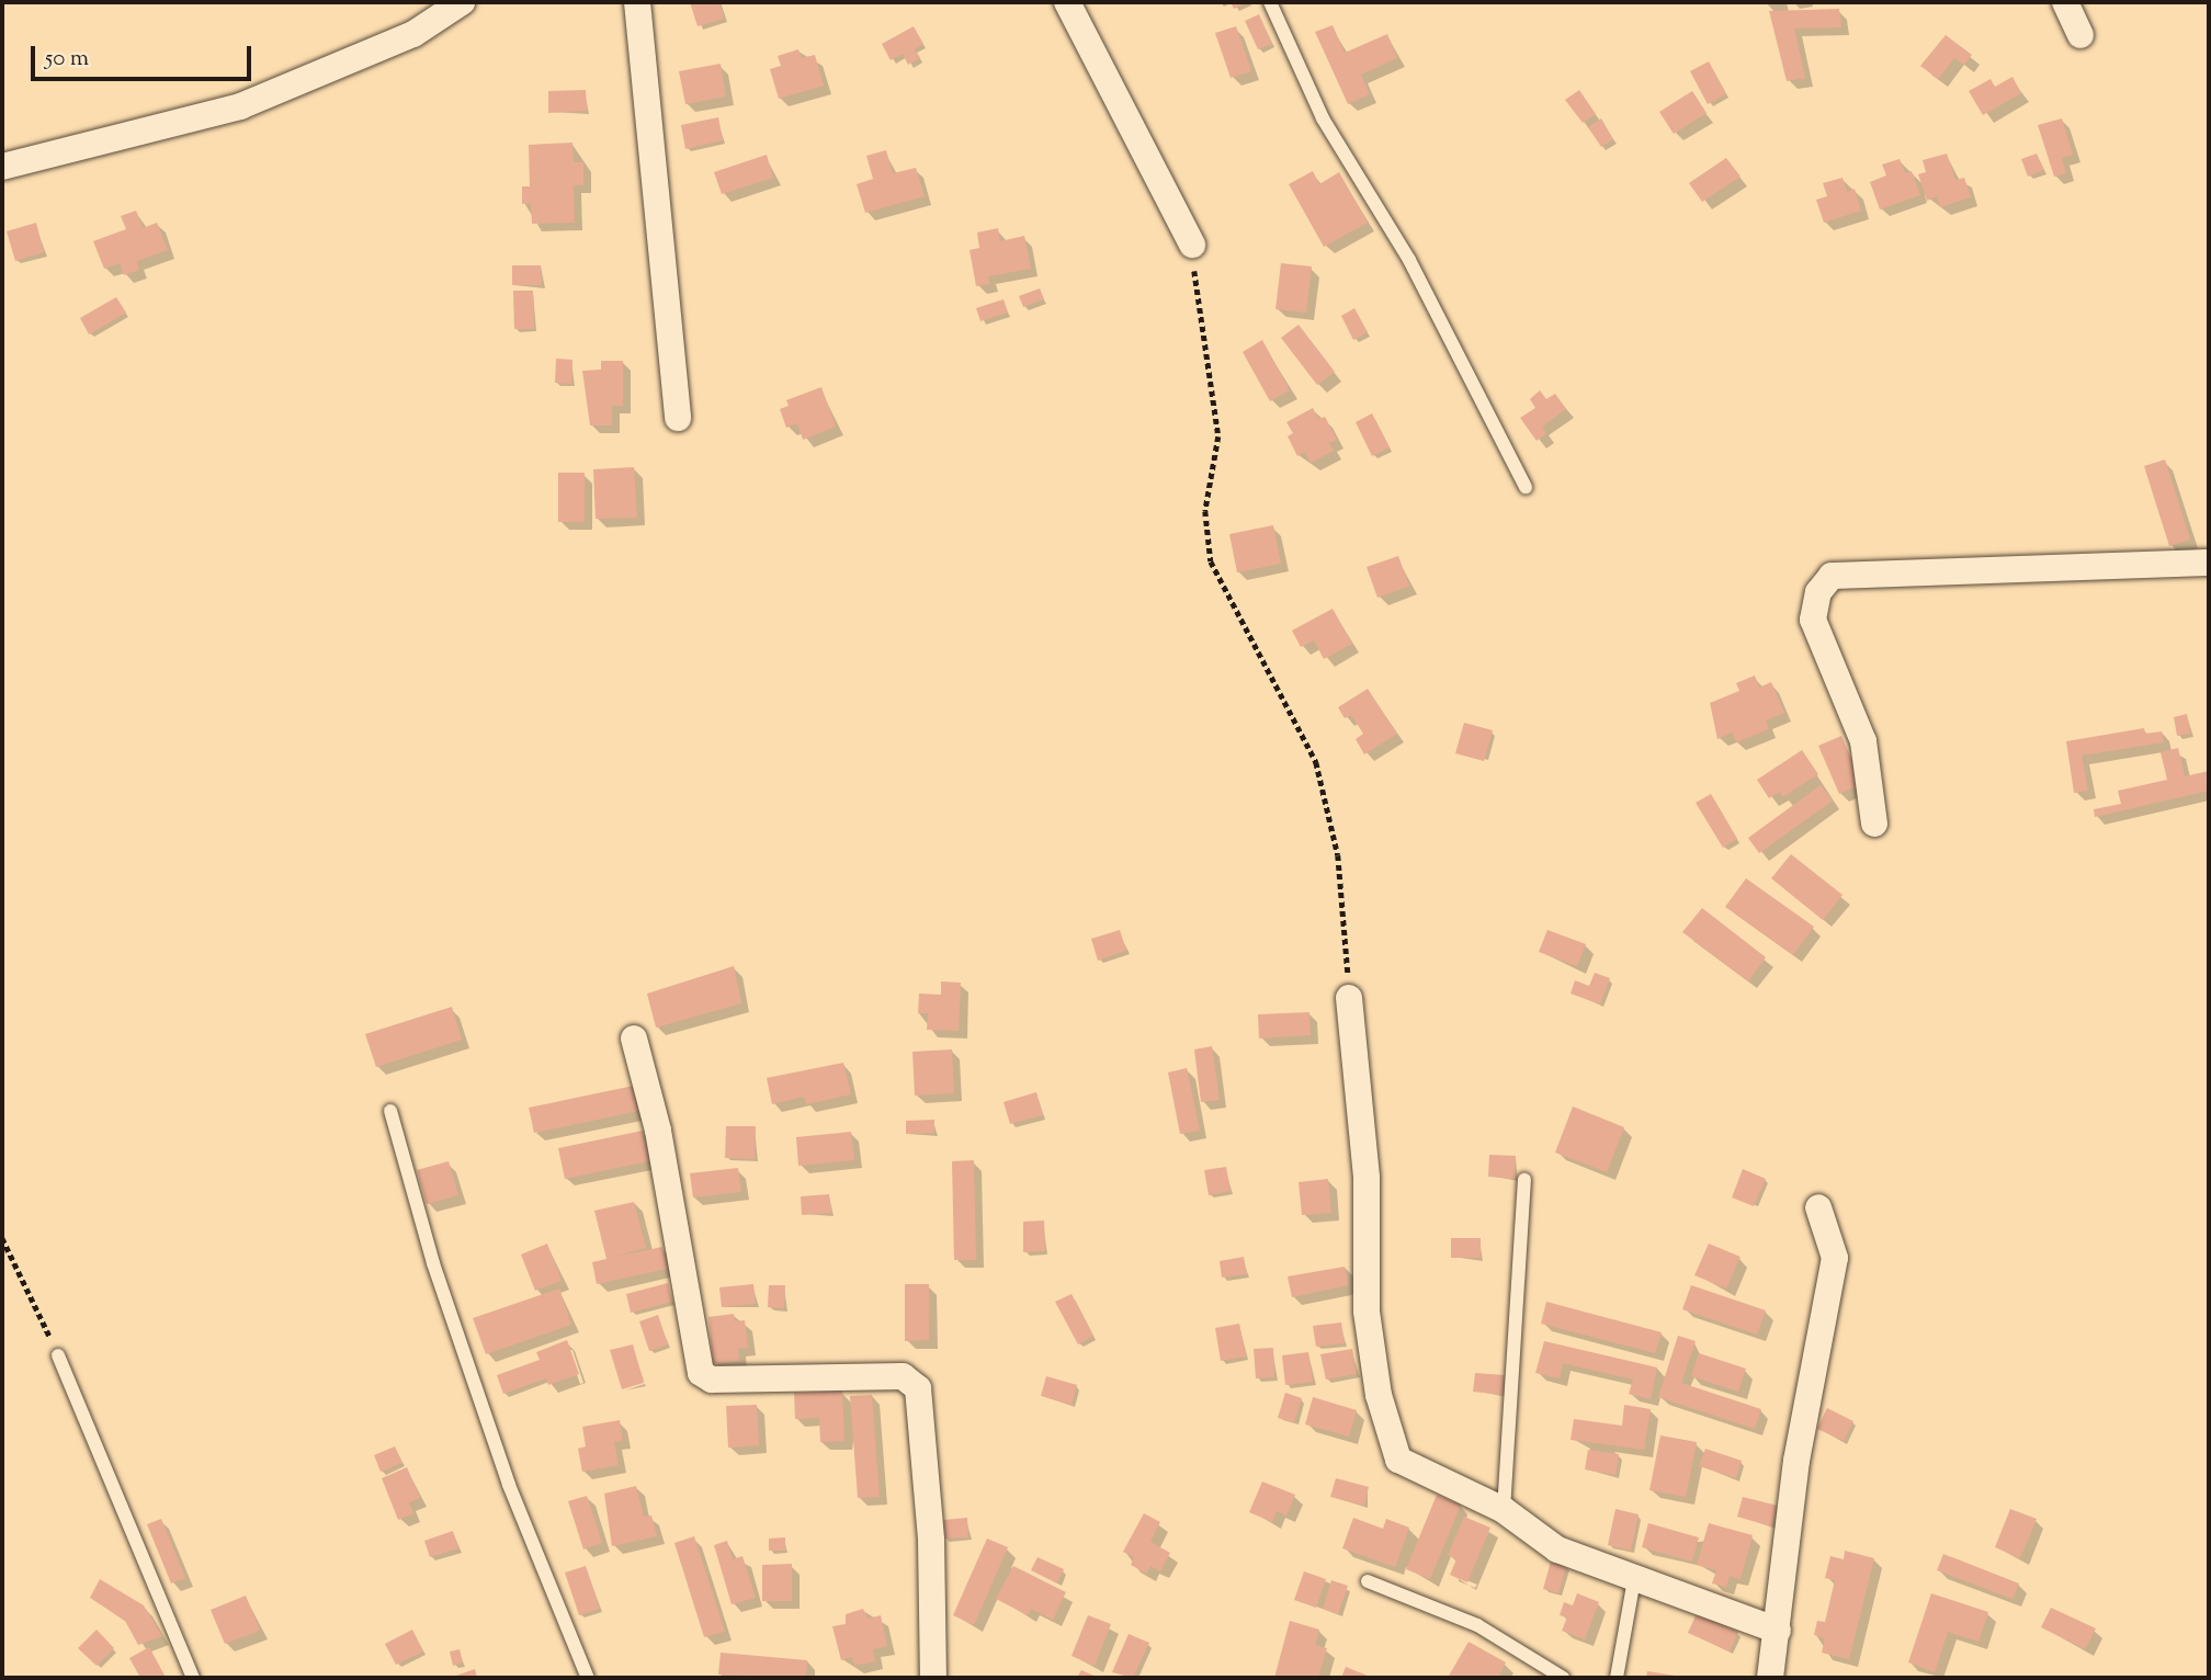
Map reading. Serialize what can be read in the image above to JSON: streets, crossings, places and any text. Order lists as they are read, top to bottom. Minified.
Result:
{"scale_bar":"50 m"}
